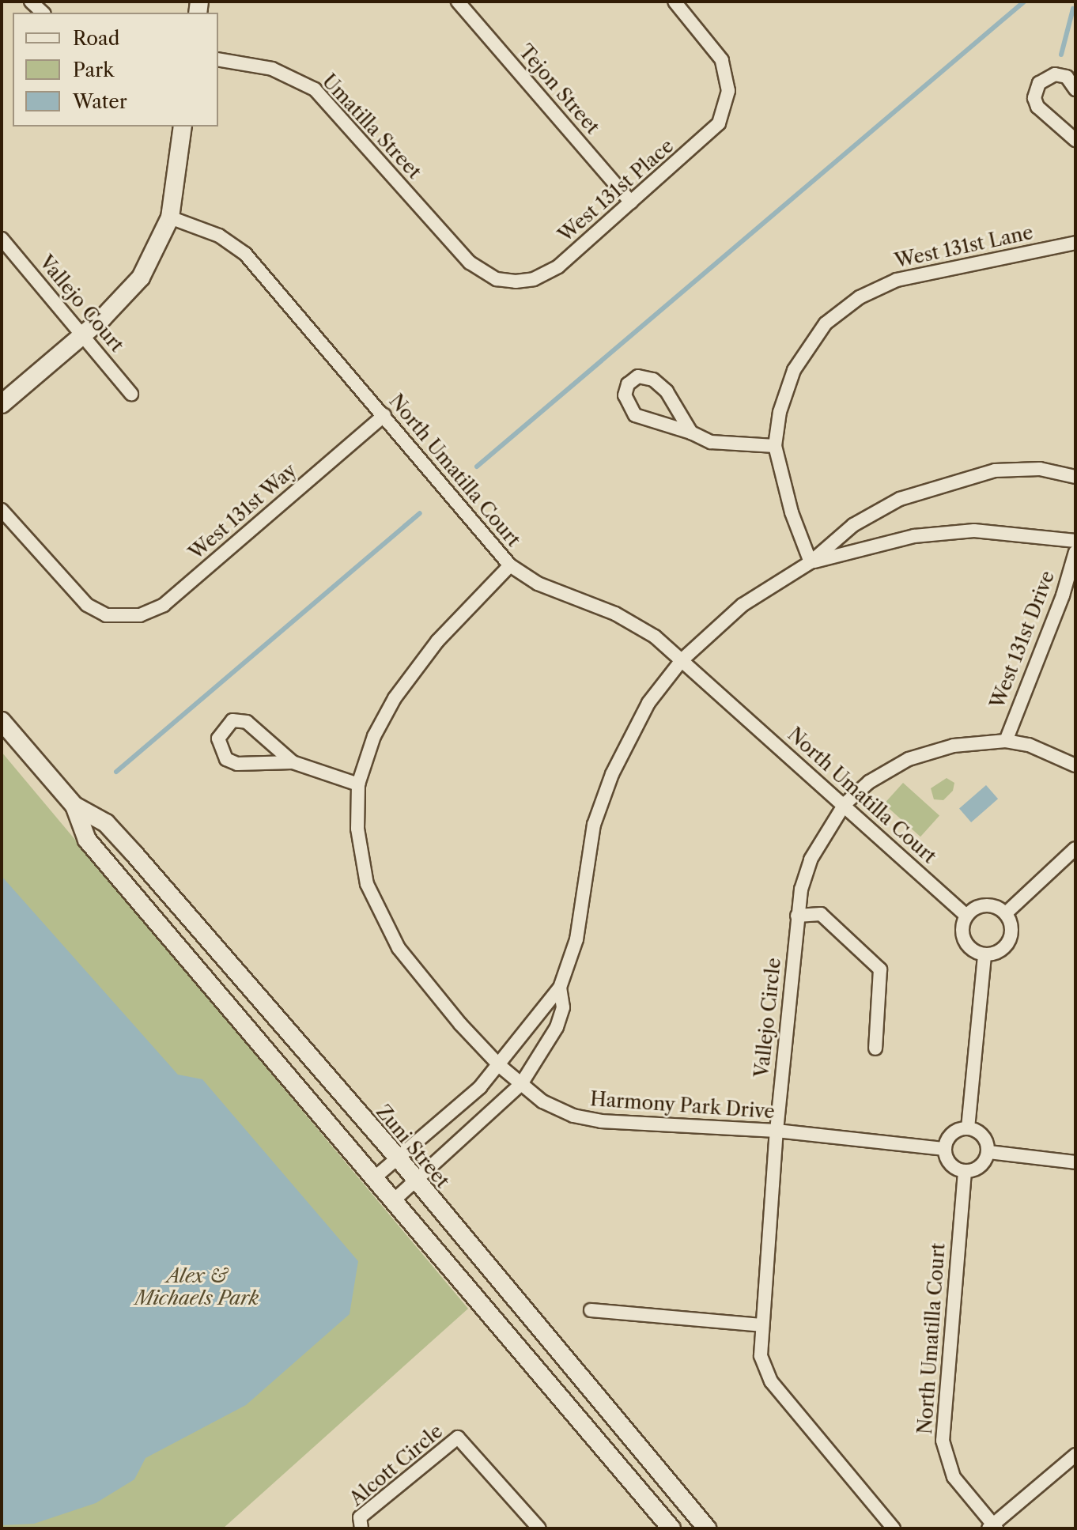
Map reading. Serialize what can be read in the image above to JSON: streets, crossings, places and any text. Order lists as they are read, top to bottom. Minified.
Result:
{"streets":{"main road":["Zuni Street"],"street":["Tejon Street","Umatilla Street","West 131st Place","West 131st Lane","Vallejo Court","North Umatilla Court","West 131st Way","West 131st Drive","Vallejo Circle","Harmony Park Drive","Alcott Circle"]},"crossings":[["Tejon Street","West 131st Place"],["Umatilla Street","West 131st Place"],["North Umatilla Court","West 131st Way"],["North Umatilla Court","Vallejo Circle"],["North Umatilla Court","Harmony Park Drive"],["West 131st Drive","Vallejo Circle"],["Vallejo Circle","Harmony Park Drive"]],"parks":["Alex & Michaels Park"],"legend":["Road","Park","Water"]}
